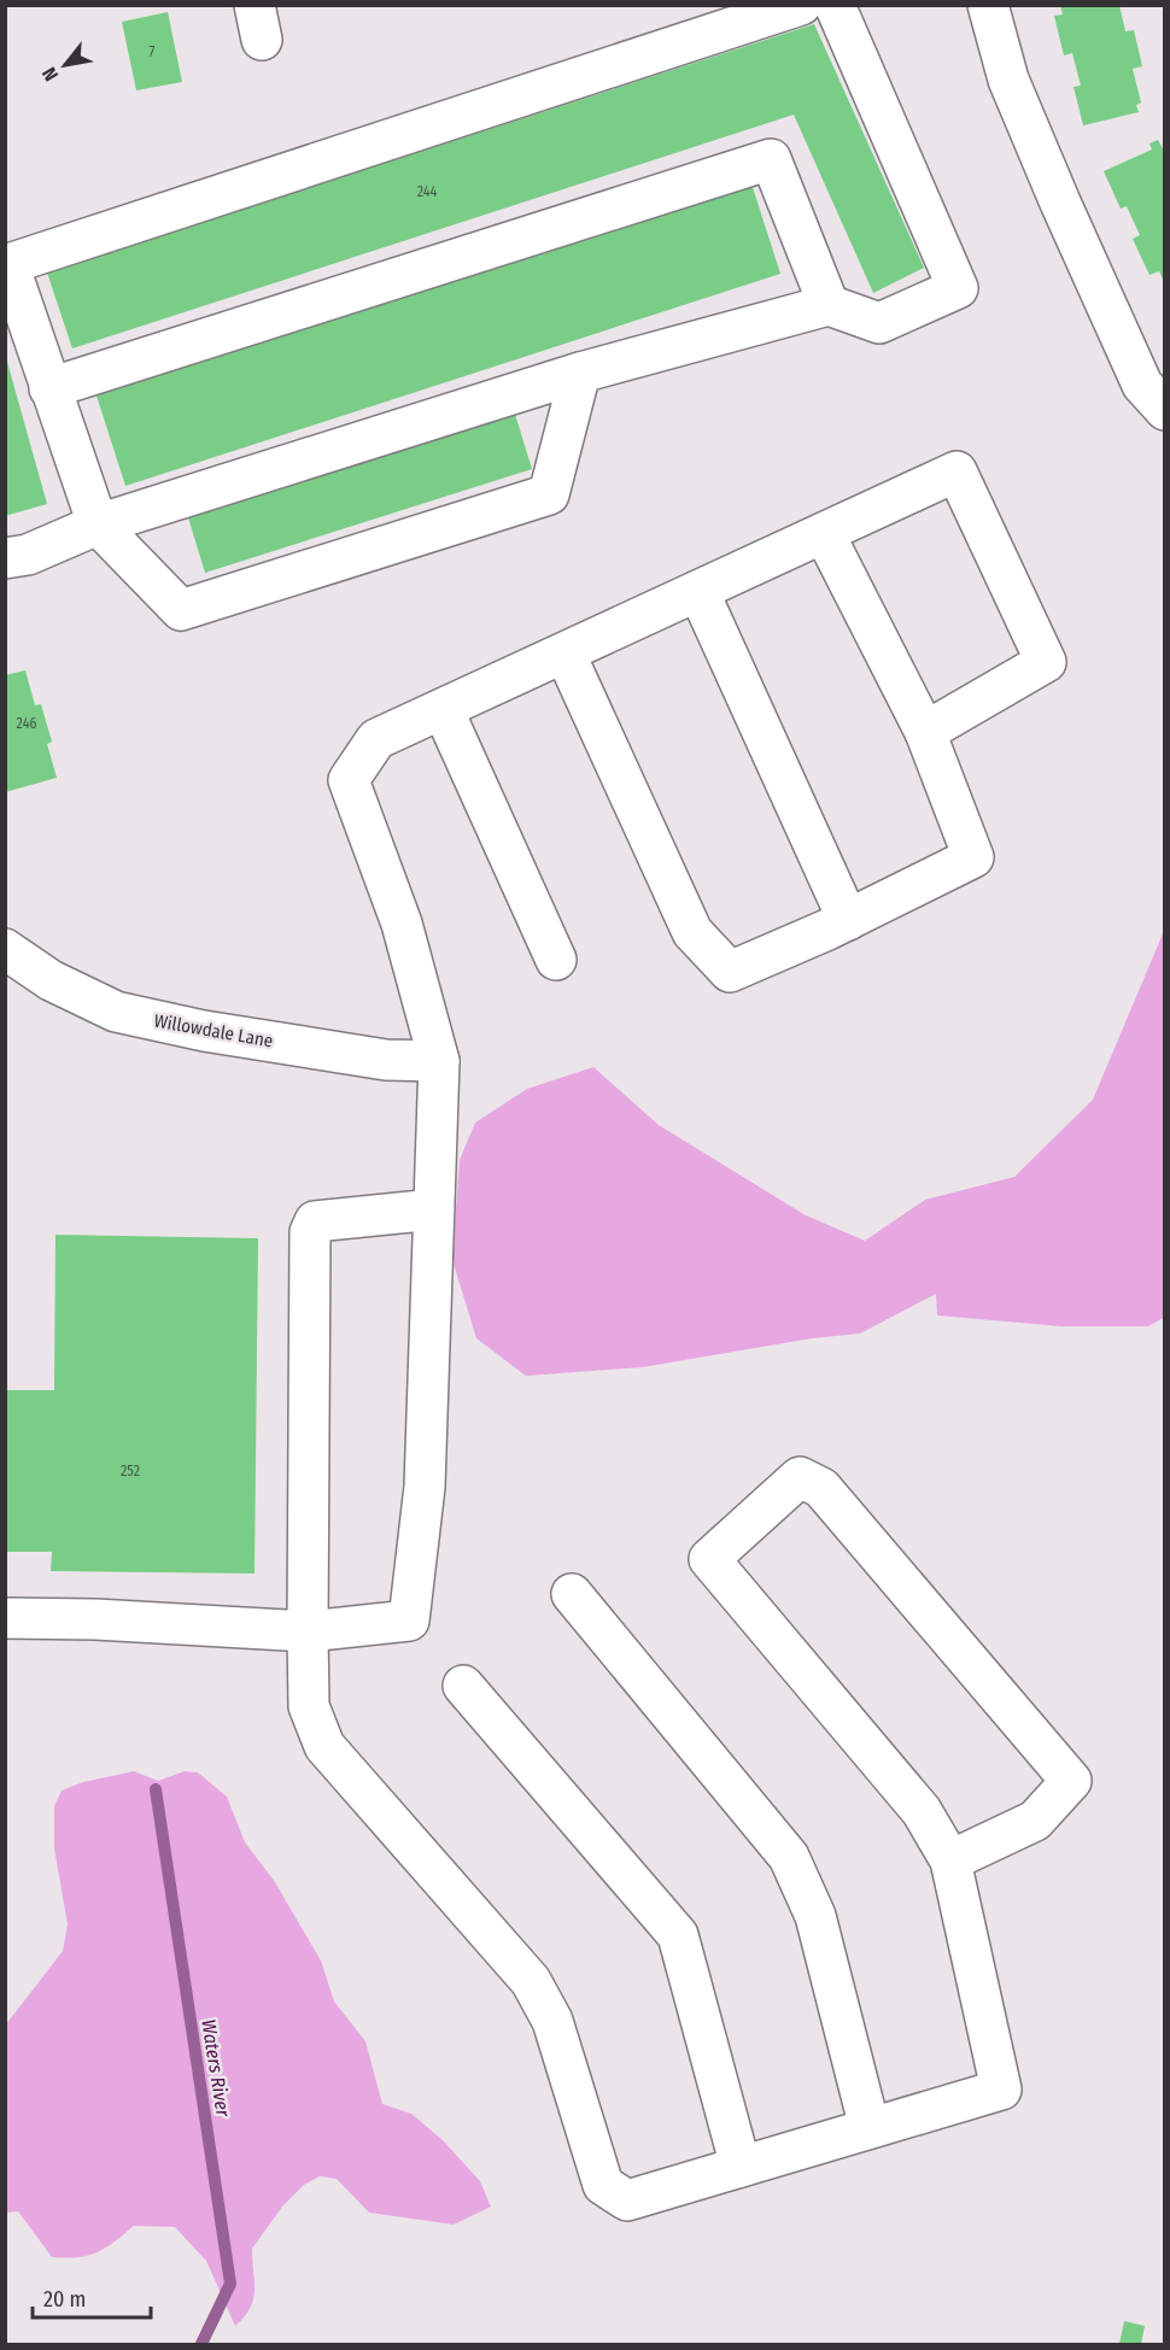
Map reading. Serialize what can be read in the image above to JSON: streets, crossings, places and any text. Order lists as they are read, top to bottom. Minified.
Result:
{"streets":{"street":["Willowdale Lane"]},"water":["Waters River"],"house_numbers":["7","244","246","252"],"scale_bar":"20 m","north":"bottom left"}
